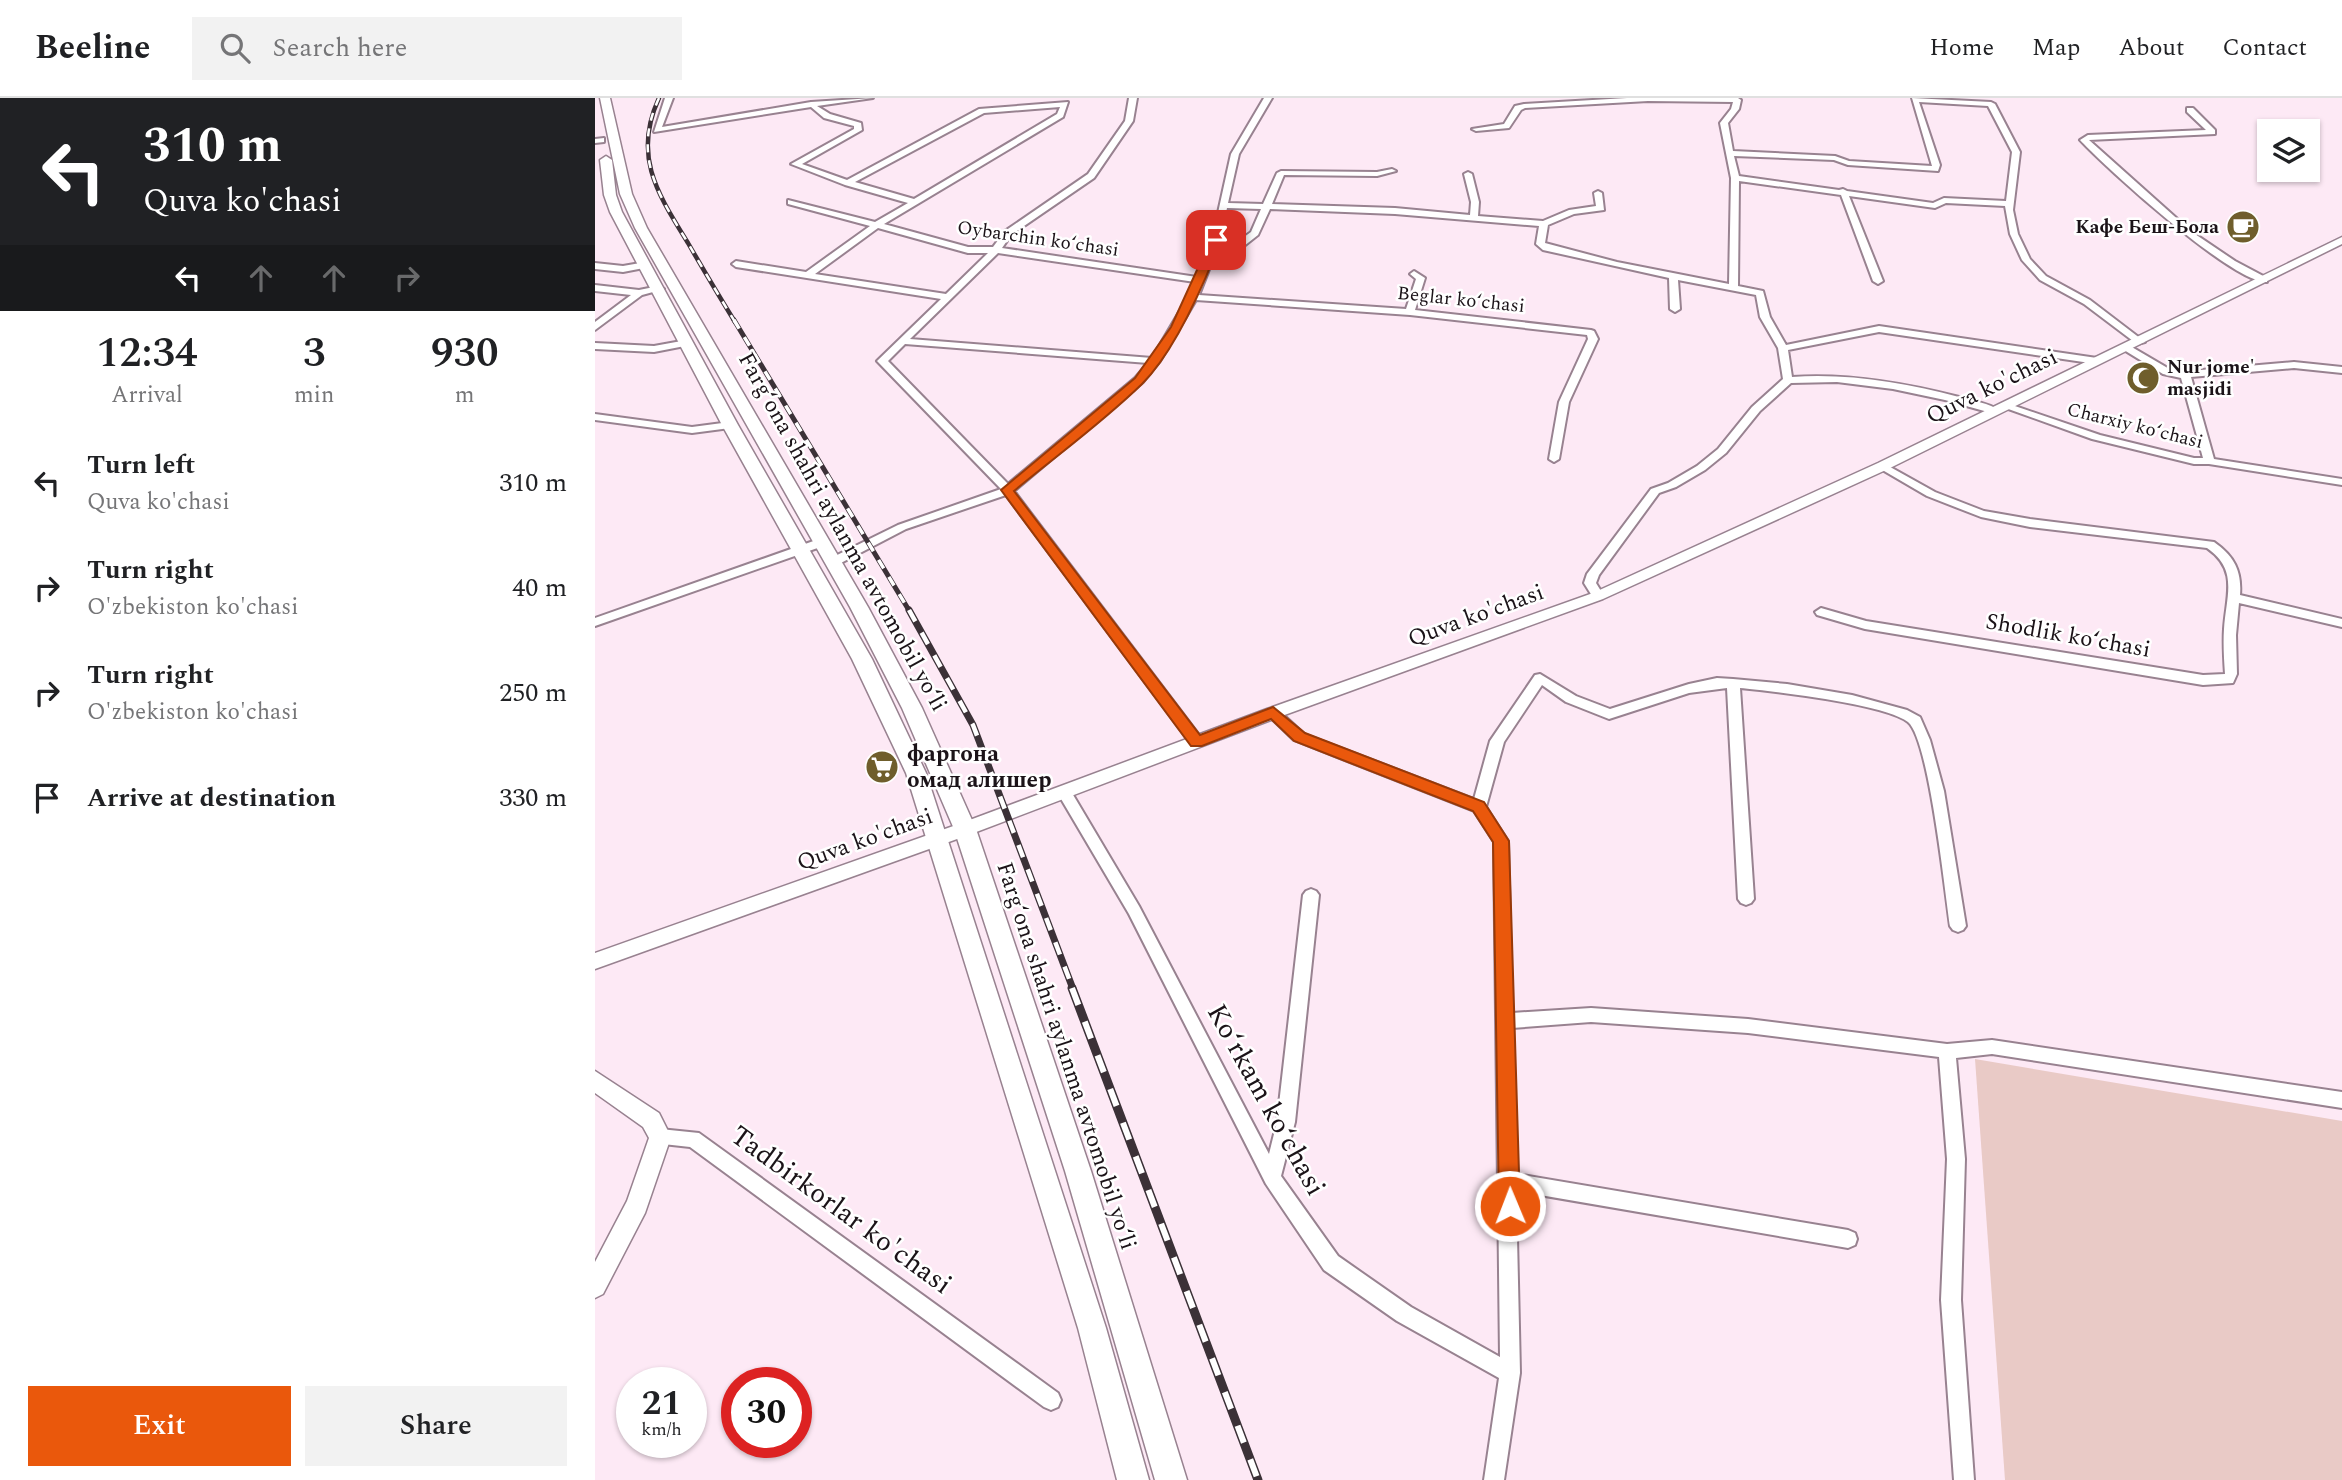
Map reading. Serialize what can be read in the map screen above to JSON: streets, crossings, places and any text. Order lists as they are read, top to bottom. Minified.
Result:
{"streets":{"highway":["Fargʻona shahri aylanma avtomobil yoʻli"],"main road":["Quva ko'chasi"],"street":["Oybarchin koʻchasi","Beglar koʻchasi","Charxiy koʻchasi","Shodlik koʻchasi","Koʻrkam koʻchasi","Tadbirkorlar ko'chasi"]},"crossings":[["Quva ko'chasi","Charxiy koʻchasi"],["Quva ko'chasi","Fargʻona shahri aylanma avtomobil yoʻli"],["Quva ko'chasi","Shodlik koʻchasi"],["Quva ko'chasi","Koʻrkam koʻchasi"]],"places":{"cafe":["Кафе Беш-Бола"],"mosque":["Nur jome' masjidi"],"supermarket":["фаргона омад алишер"]},"page":{"header":"Beeline","search":"Search here","nav":["Home","Map","About","Contact"],"turn":["310 m","Quva ko'chasi"],"eta":["12:34","Arrival","3","min","930","m"],"list":[{"name":"Turn left","note":"Quva ko'chasi","value":"310 m"},{"name":"Turn right","note":"O'zbekiston ko'chasi","value":"40 m"},{"name":"Turn right","note":"O'zbekiston ko'chasi","value":"250 m"},{"name":"Arrive at destination","value":"330 m"}],"speed":"21 km/h","limit":"30","buttons":["Exit","Share"]}}
